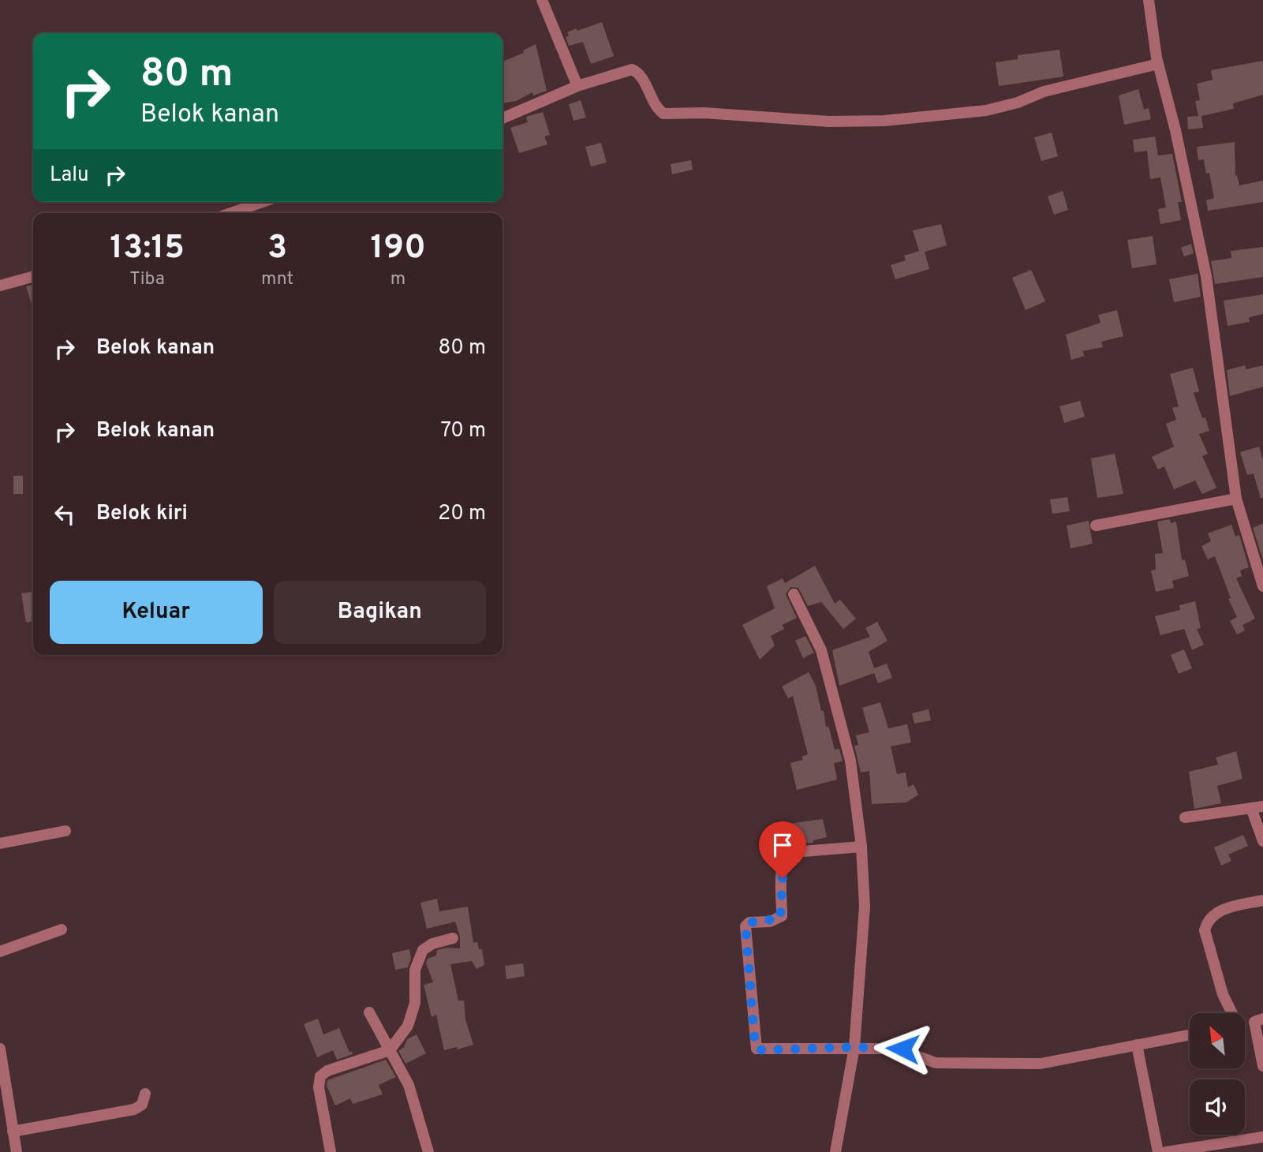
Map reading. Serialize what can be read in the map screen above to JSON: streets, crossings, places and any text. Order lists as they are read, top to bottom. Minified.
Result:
{"north":"top left","page":{"turn":["80 m","Belok kanan"],"then":"Lalu","eta":["13:15","Tiba","3","mnt","190","m"],"list":[{"name":"Belok kanan","value":"80 m"},{"name":"Belok kanan","value":"70 m"},{"name":"Belok kiri","value":"20 m"}],"buttons":["Keluar","Bagikan"]}}
